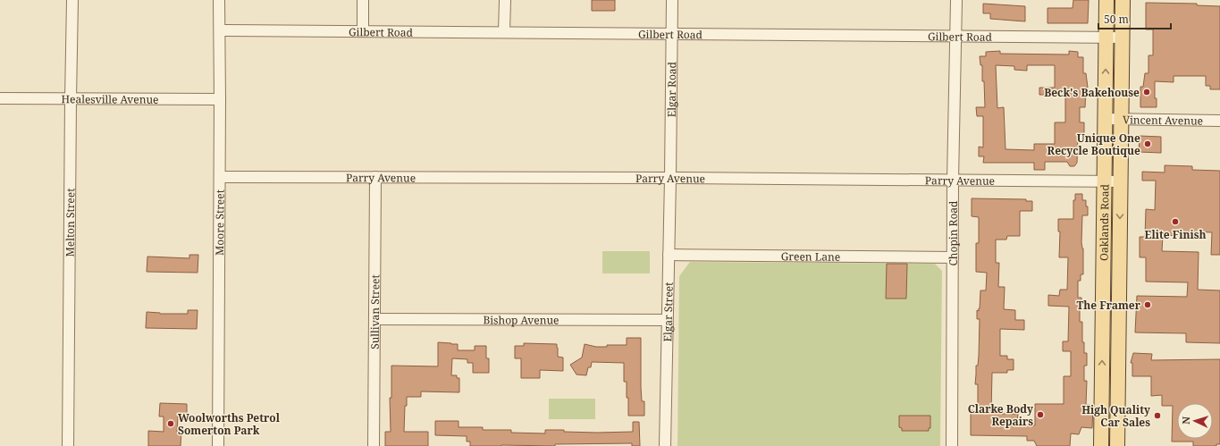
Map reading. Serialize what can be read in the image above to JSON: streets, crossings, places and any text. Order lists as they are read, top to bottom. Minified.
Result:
{"streets":{"main road":["Oaklands Road"],"street":["Gilbert Road","Elgar Road","Healesville Avenue","Vincent Avenue","Parry Avenue","Melton Street","Moore Street","Chopin Road","Green Lane","Sullivan Street","Elgar Street","Bishop Avenue"]},"crossings":[["Gilbert Road","Elgar Road"],["Gilbert Road","Moore Street"],["Gilbert Road","Oaklands Road"],["Gilbert Road","Chopin Road"],["Elgar Road","Parry Avenue"],["Elgar Road","Elgar Street"],["Healesville Avenue","Melton Street"],["Healesville Avenue","Moore Street"],["Vincent Avenue","Oaklands Road"],["Parry Avenue","Moore Street"],["Parry Avenue","Oaklands Road"],["Parry Avenue","Chopin Road"],["Parry Avenue","Sullivan Street"],["Parry Avenue","Elgar Street"],["Chopin Road","Green Lane"],["Green Lane","Elgar Street"],["Sullivan Street","Bishop Avenue"],["Elgar Street","Bishop Avenue"]],"places":["Beck's Bakehouse","Unique One Recycle Boutique","Elite Finish","The Framer","Clarke Body Repairs","High Quality Car Sales","Woolworths Petrol Somerton Park"],"scale_bar":"50 m","north":"left"}
